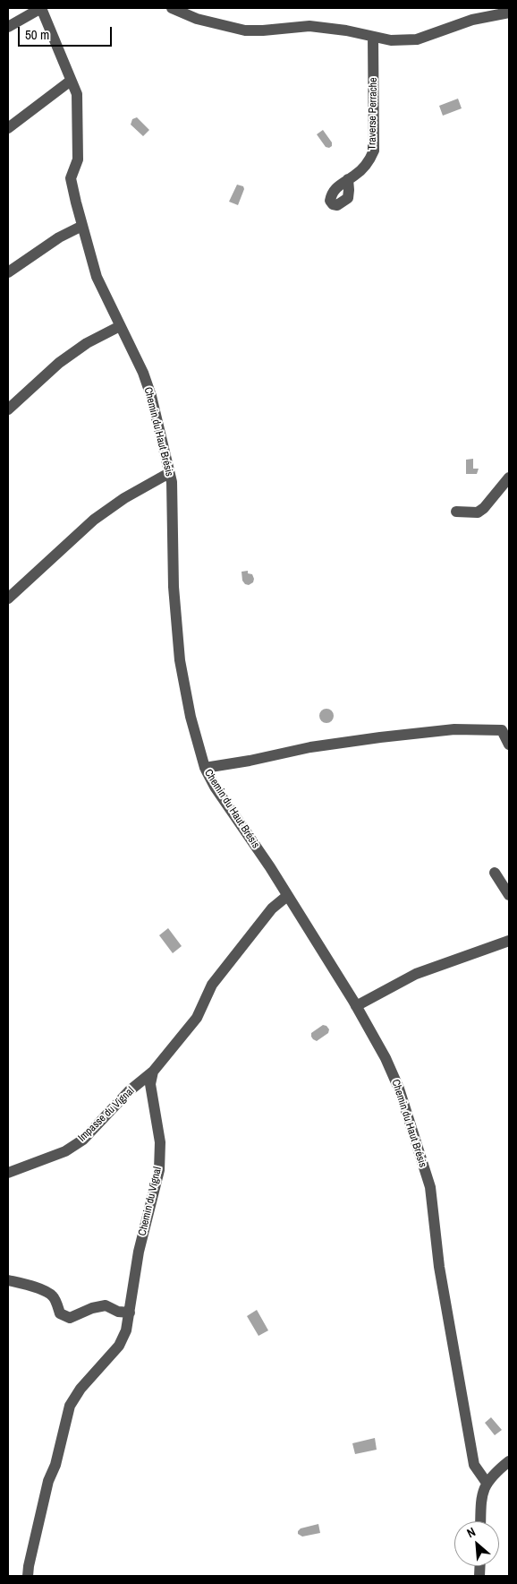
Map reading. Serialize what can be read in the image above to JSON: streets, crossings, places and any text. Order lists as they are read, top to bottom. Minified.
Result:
{"streets":{"street":["Traverse Perrache","Chemin du Haut Brésis","Impasse du Vignal","Chemin du Vignal"]},"crossings":[["Impasse du Vignal","Chemin du Vignal"]],"scale_bar":"50 m","north":"top left"}
